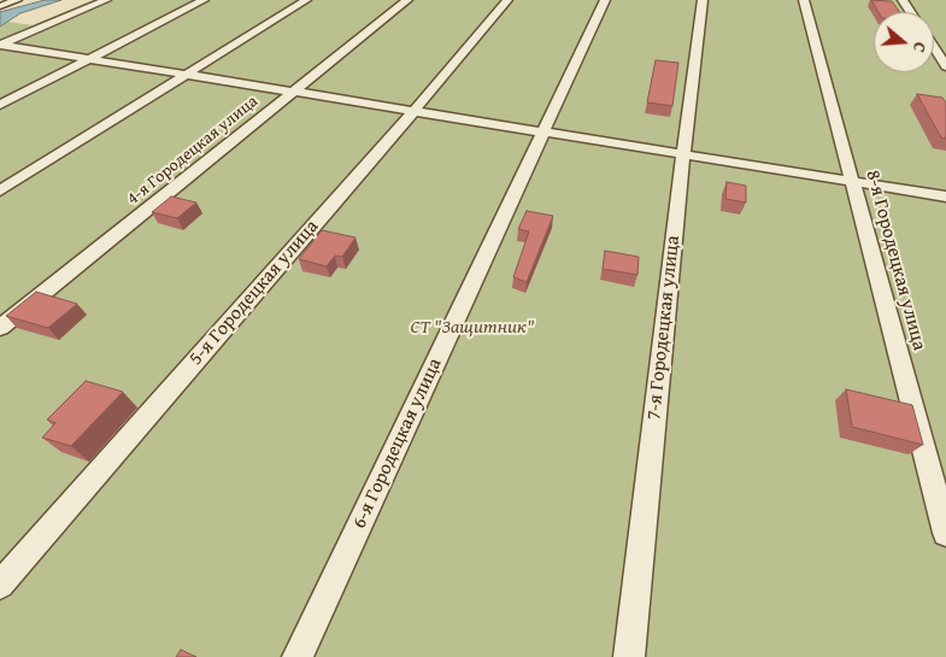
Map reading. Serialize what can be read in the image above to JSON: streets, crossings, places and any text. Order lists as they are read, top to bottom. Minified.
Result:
{"streets":{"street":["4-я Городецкая улица","8-я Городецкая улица","5-я Городецкая улица","7-я Городецкая улица","6-я Городецкая улица"]},"parks":["СТ \"Защитник\""],"north":"right"}
